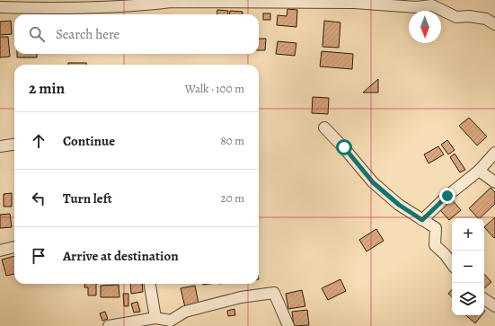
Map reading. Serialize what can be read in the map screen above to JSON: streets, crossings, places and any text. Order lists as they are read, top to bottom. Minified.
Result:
{"north":"bottom","page":{"search":"Search here","heading":["2 min","Walk · 100 m"],"list":[["Continue","80 m"],["Turn left","20 m"],"Arrive at destination"],"map_buttons":["+","−"]}}
